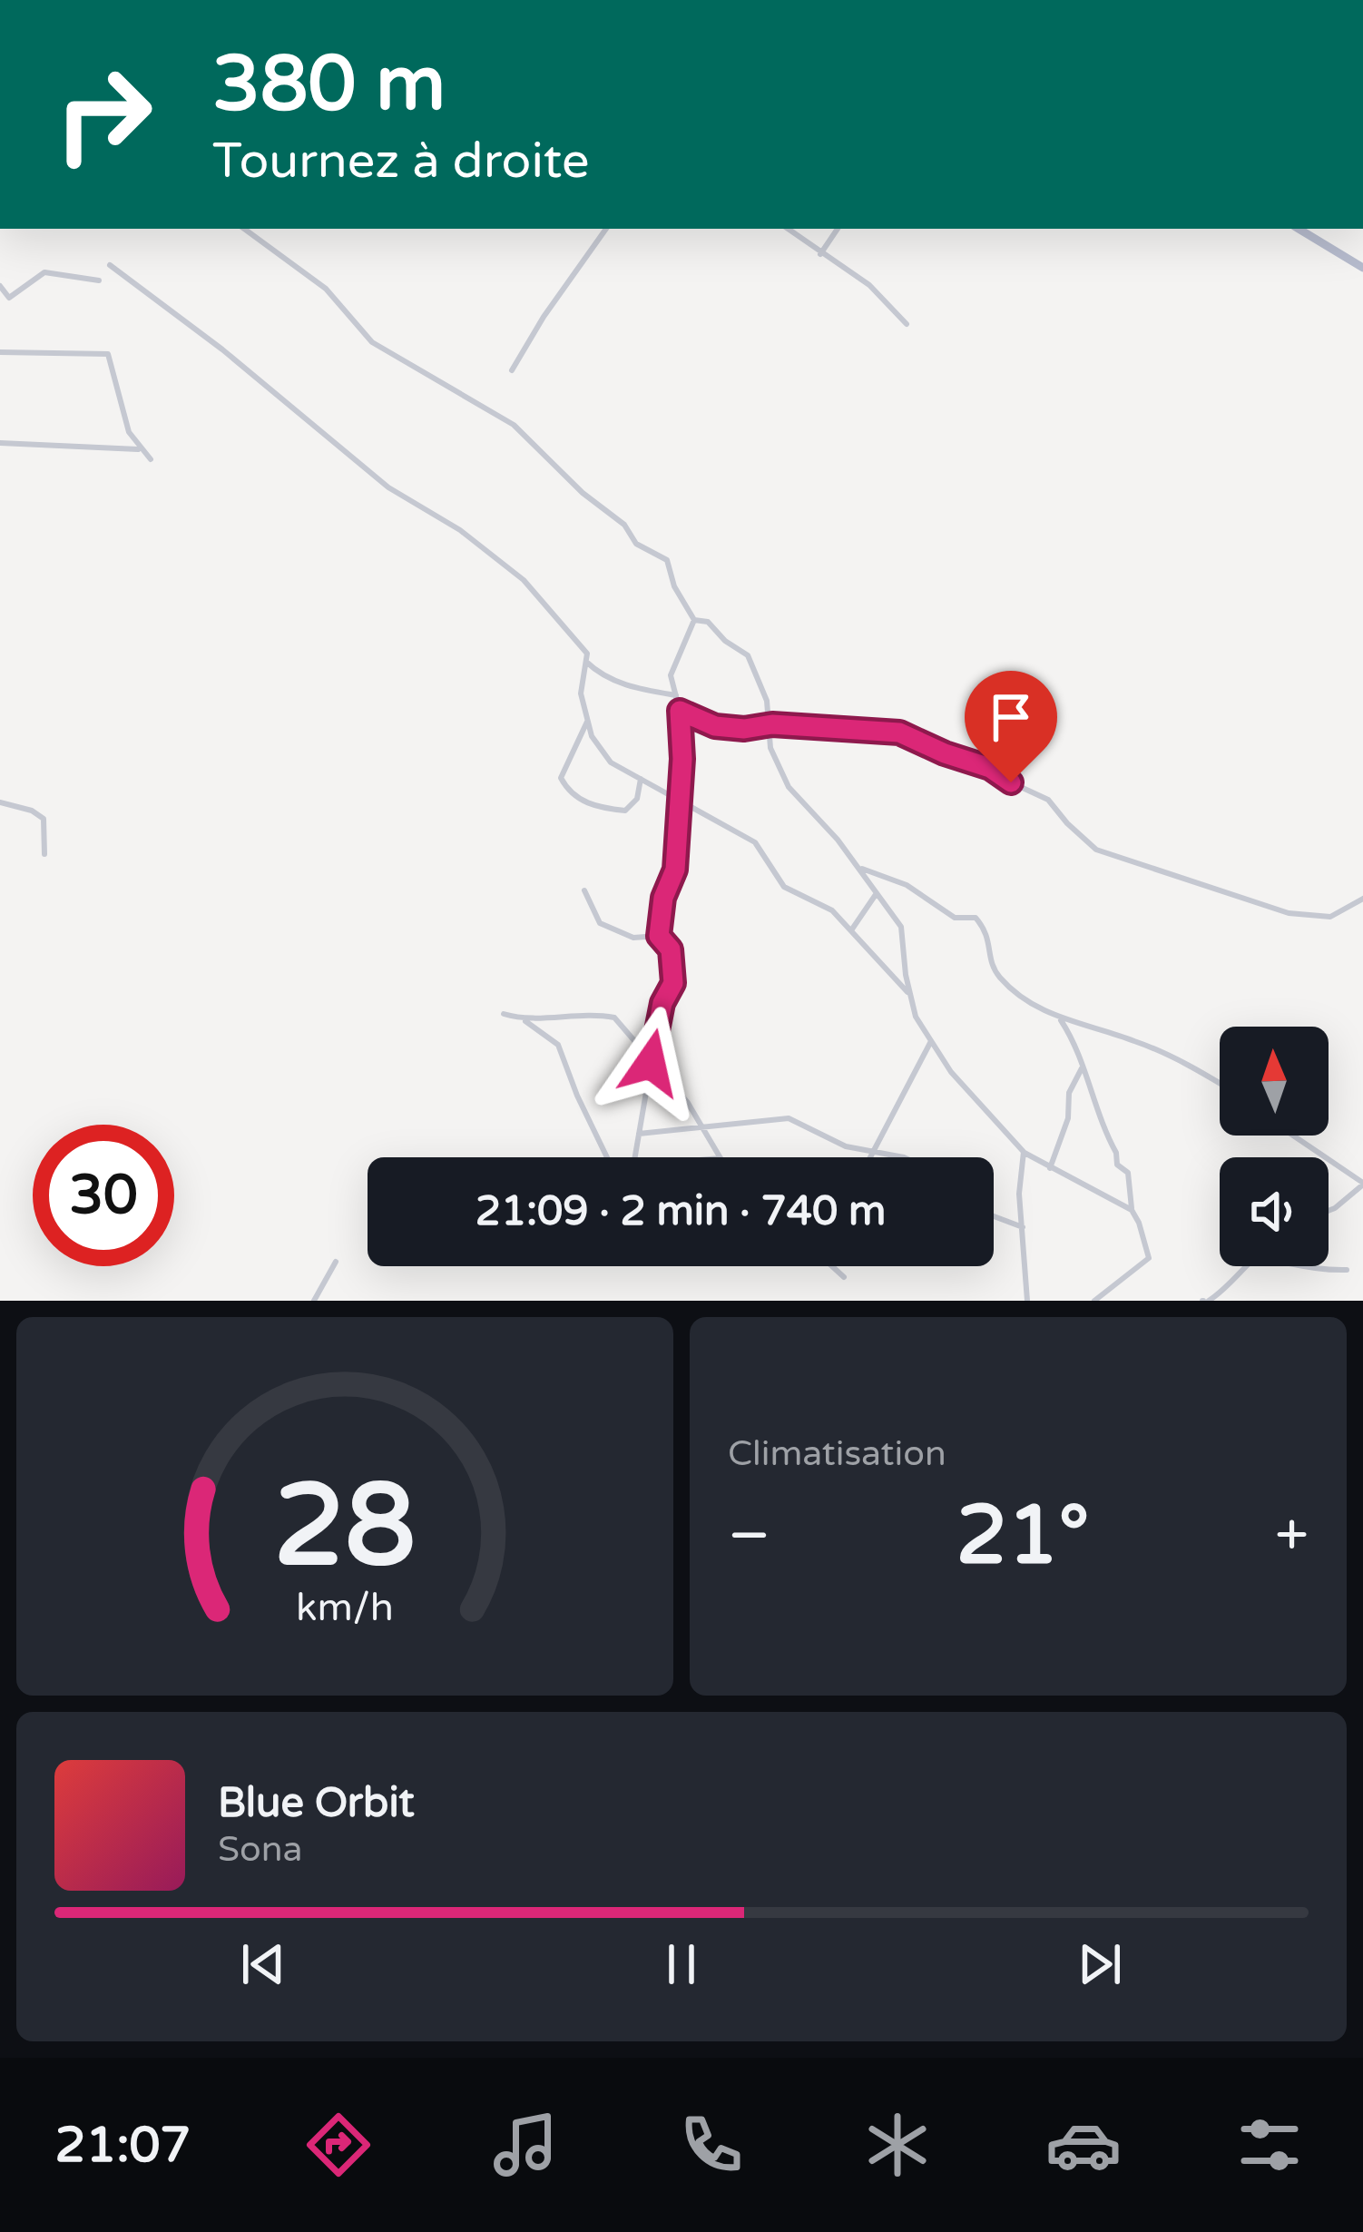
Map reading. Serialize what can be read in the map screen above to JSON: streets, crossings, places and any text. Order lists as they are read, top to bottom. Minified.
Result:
{"north":"top","page":{"turn":["380 m","Tournez à droite"],"limit":"30","trip":"21:09 · 2 min · 740 m","tile":"Climatisation","heat":["−","21°","+"],"song":["Blue Orbit","Sona"],"tabs":"21:07","gauge":["28","km/h"]}}
